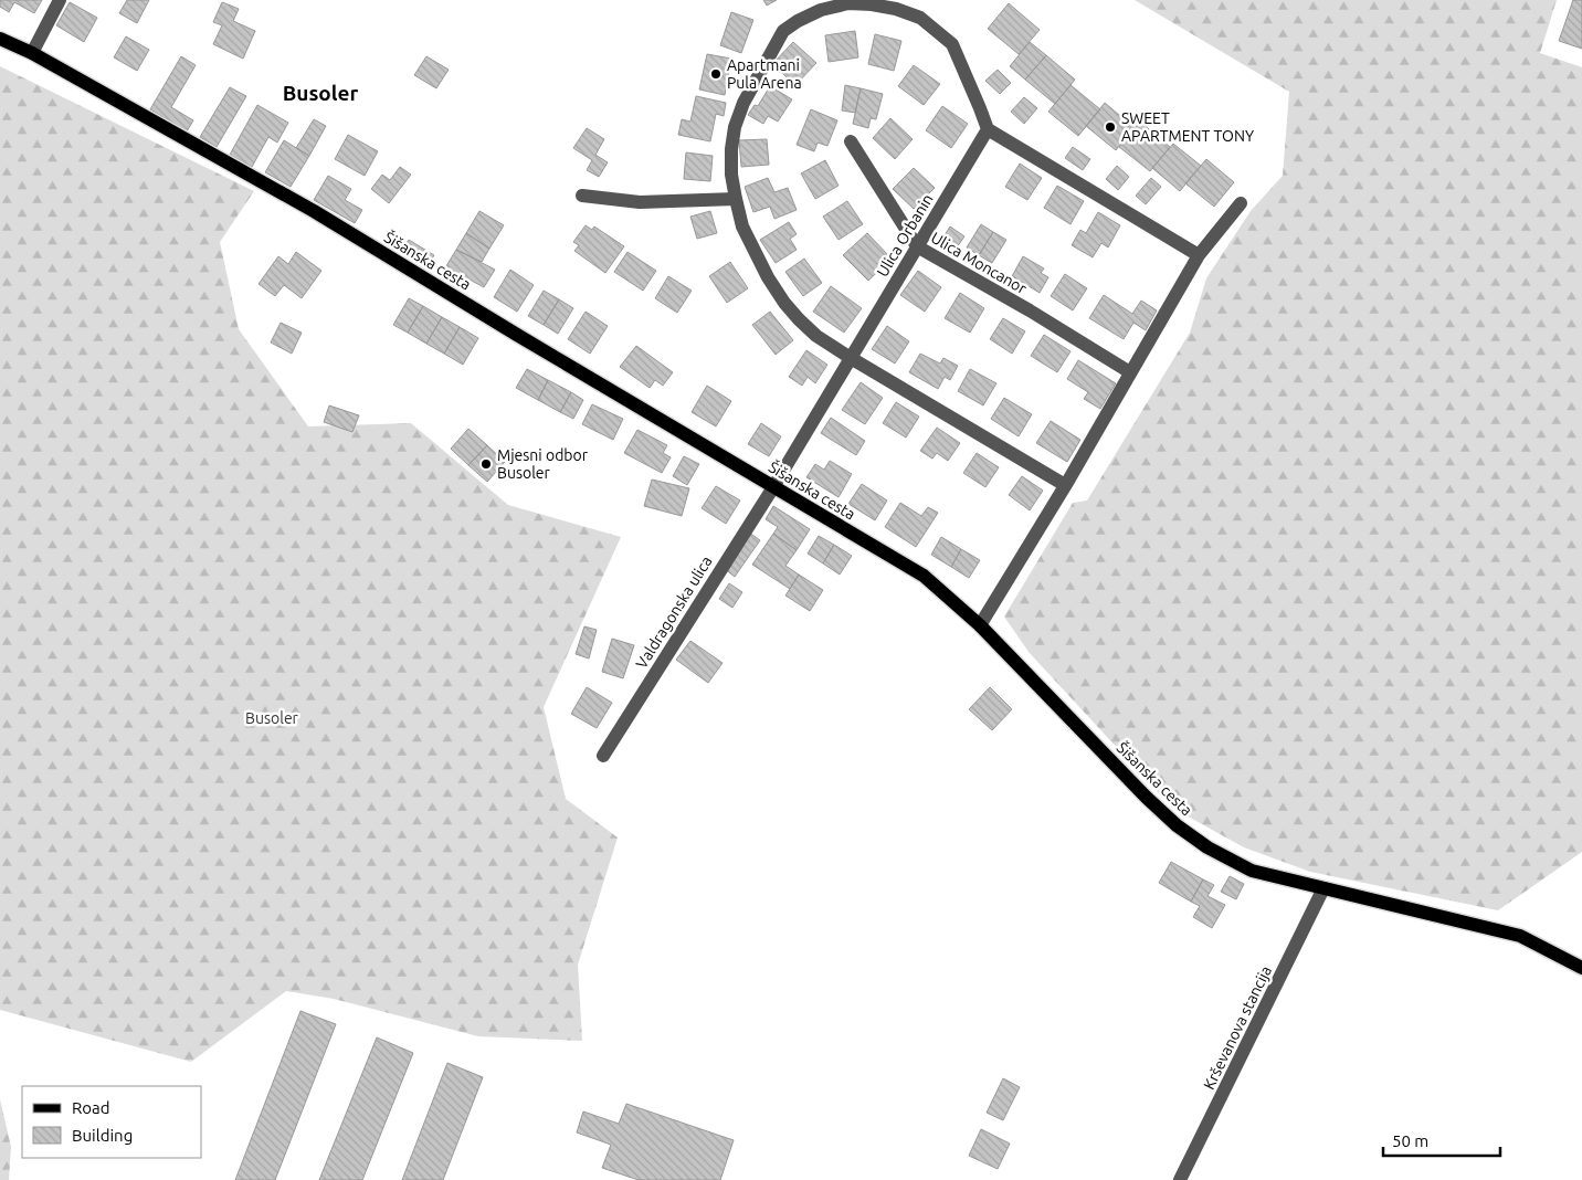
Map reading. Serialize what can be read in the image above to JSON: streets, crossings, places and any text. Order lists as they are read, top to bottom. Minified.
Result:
{"streets":{"main road":["Šišanska cesta"],"street":["Ulica Orbanin","Ulica Moncanor","Valdragonska ulica","Krševanova stancija"]},"crossings":[["Ulica Orbanin","Šišanska cesta"],["Ulica Orbanin","Ulica Moncanor"],["Ulica Orbanin","Valdragonska ulica"],["Šišanska cesta","Valdragonska ulica"],["Šišanska cesta","Krševanova stancija"]],"districts":["Busoler"],"parks":["Busoler"],"places":["Apartmani Pula Arena","SWEET APARTMENT TONY","Mjesni odbor Busoler"],"legend":["Road","Building"],"scale_bar":"50 m"}
